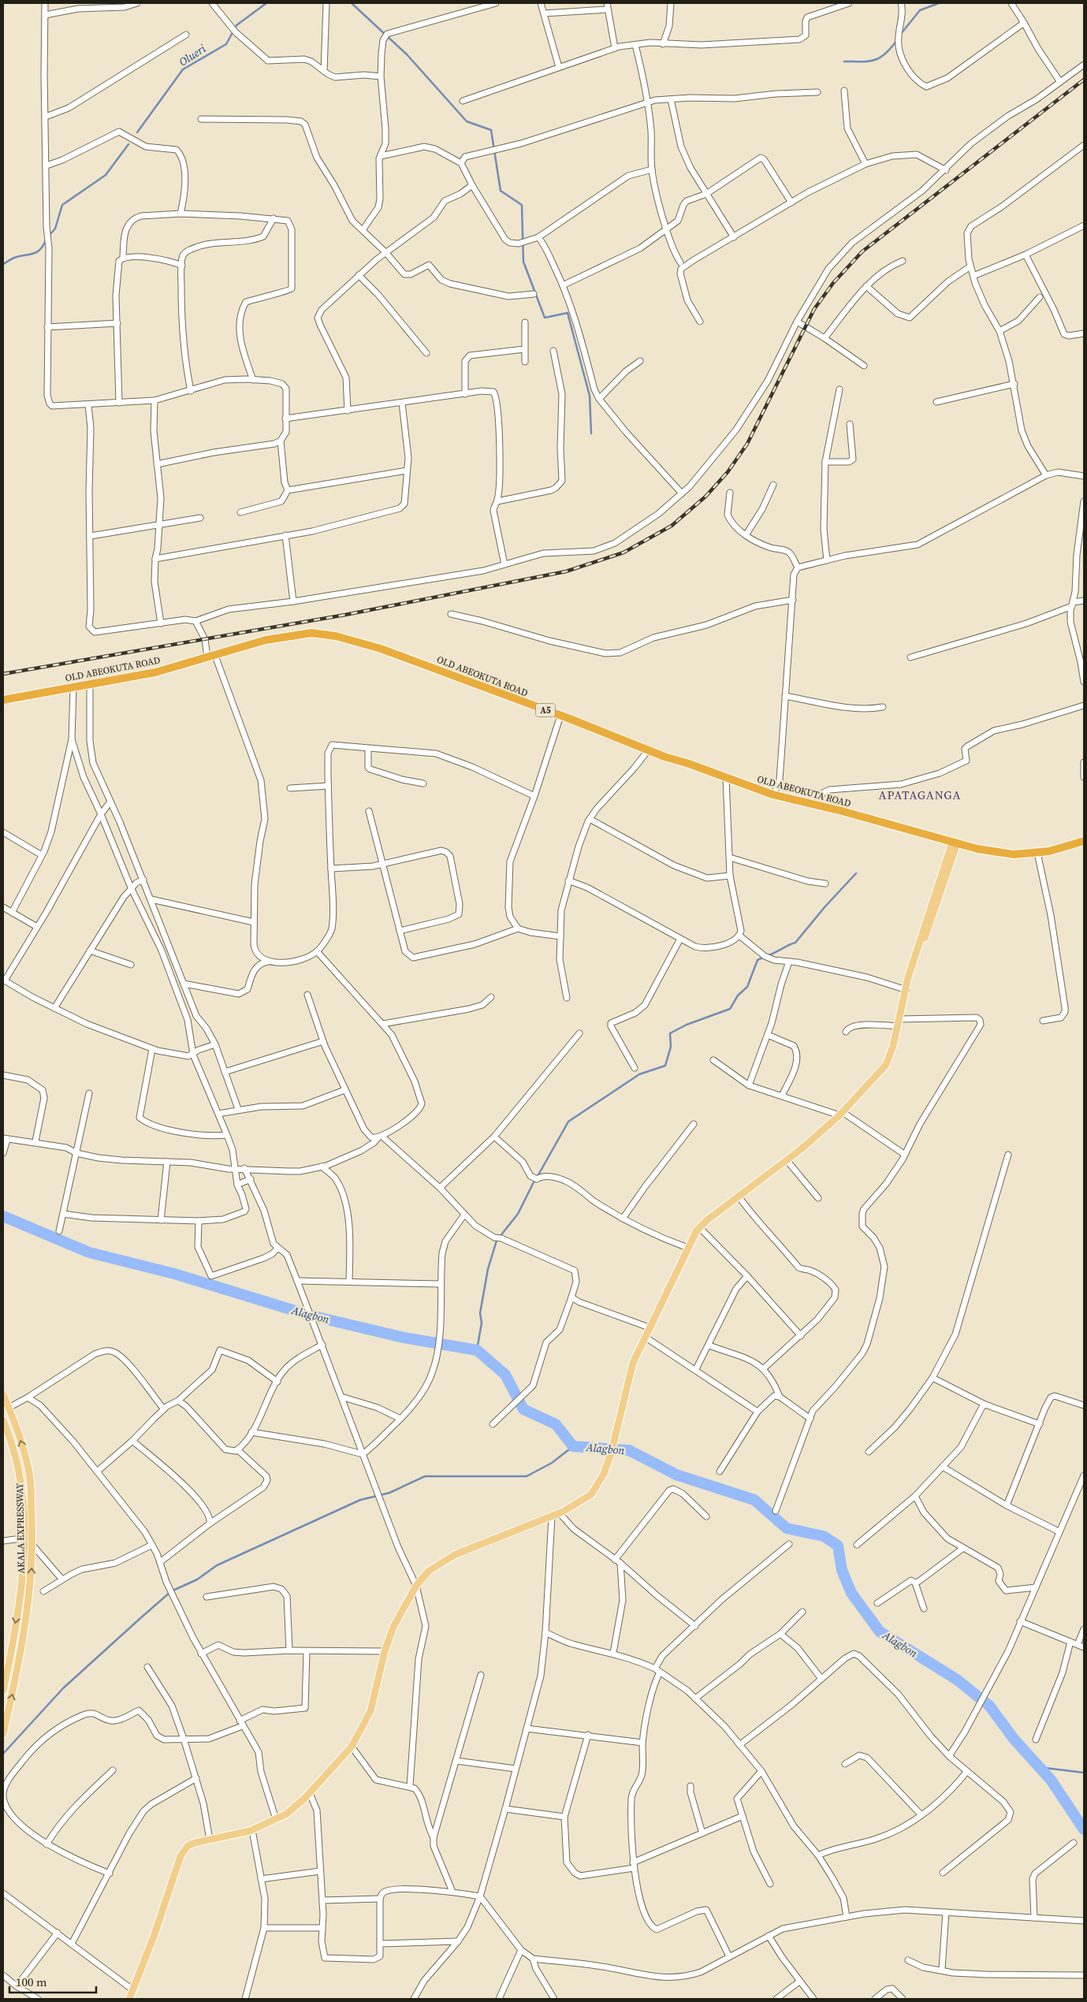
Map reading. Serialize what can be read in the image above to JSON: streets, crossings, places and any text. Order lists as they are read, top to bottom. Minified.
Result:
{"streets":{"highway":["OLD ABEOKUTA ROAD","A5"],"main road":["AKALA EXPRESSWAY"]},"districts":["APATAGANGA"],"water":["Olueri","Alagbon"],"scale_bar":"100 m"}
